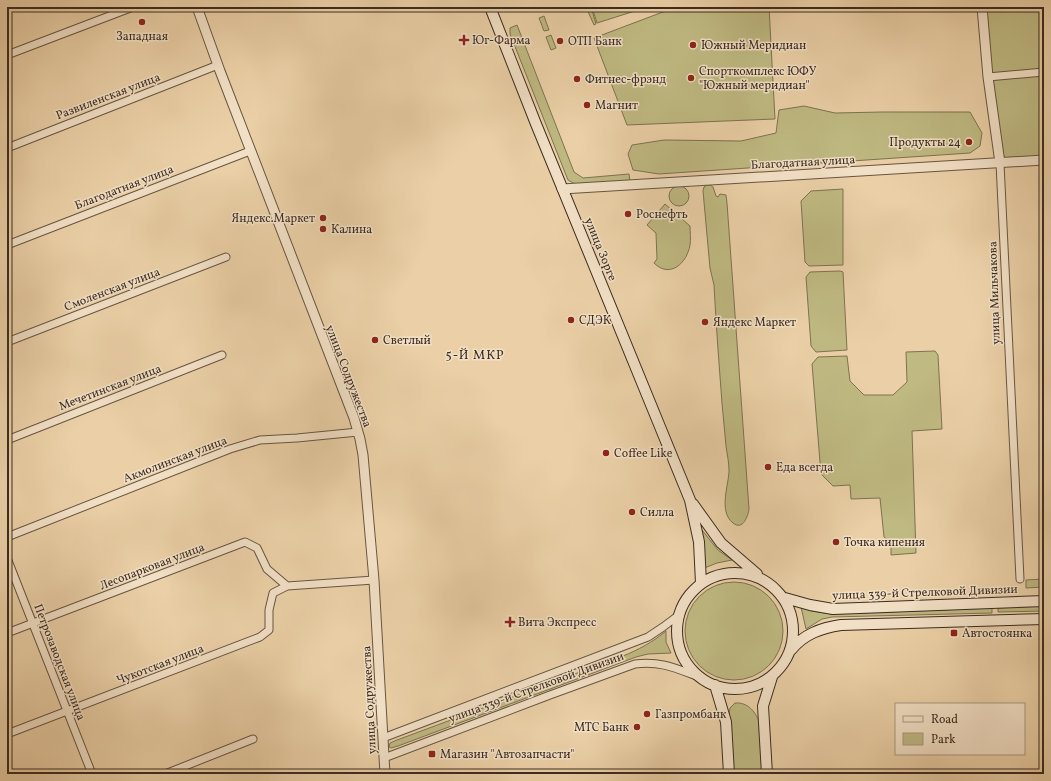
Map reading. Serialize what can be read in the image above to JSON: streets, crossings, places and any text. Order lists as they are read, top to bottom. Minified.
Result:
{"streets":{"main road":["улица Зорге","улица 339-й Стрелковой Дивизии"],"street":["Развиленская улица","Благодатная улица","Смоленская улица","улица Мильчакова","улица Содружества","Мечетинская улица","Акмолинская улица","Лесопарковая улица","Петрозаводская улица","Чукотская улица"]},"crossings":[["Развиленская улица","улица Содружества"],["Благодатная улица","улица Зорге"],["Благодатная улица","улица Мильчакова"],["Благодатная улица","улица Содружества"],["улица Зорге","улица 339-й Стрелковой Дивизии"],["улица Содружества","Акмолинская улица"],["улица Содружества","улица 339-й Стрелковой Дивизии"],["Лесопарковая улица","Петрозаводская улица"],["Лесопарковая улица","Чукотская улица"],["Петрозаводская улица","Чукотская улица"]],"districts":["5-Й МКР"],"places":{"other":["Западная","ОТП Банк","Южный Меридиан","Спорткомплекс ЮФУ \"Южный меридиан\"","Фитнес-фрэнд","Магнит","Продукты 24","Роснефть","Яндекс.Маркет","Калина","СДЭК","Яндекс Маркет","Светлый","Coffee Like","Еда всегда","Силла","Точка кипения","Газпромбанк","МТС Банк"],"health":["Юг-Фарма","Вита Экспресс"],"transit":["Автостоянка","Магазин \"Автозапчасти\""]},"legend":["Road","Park"]}
